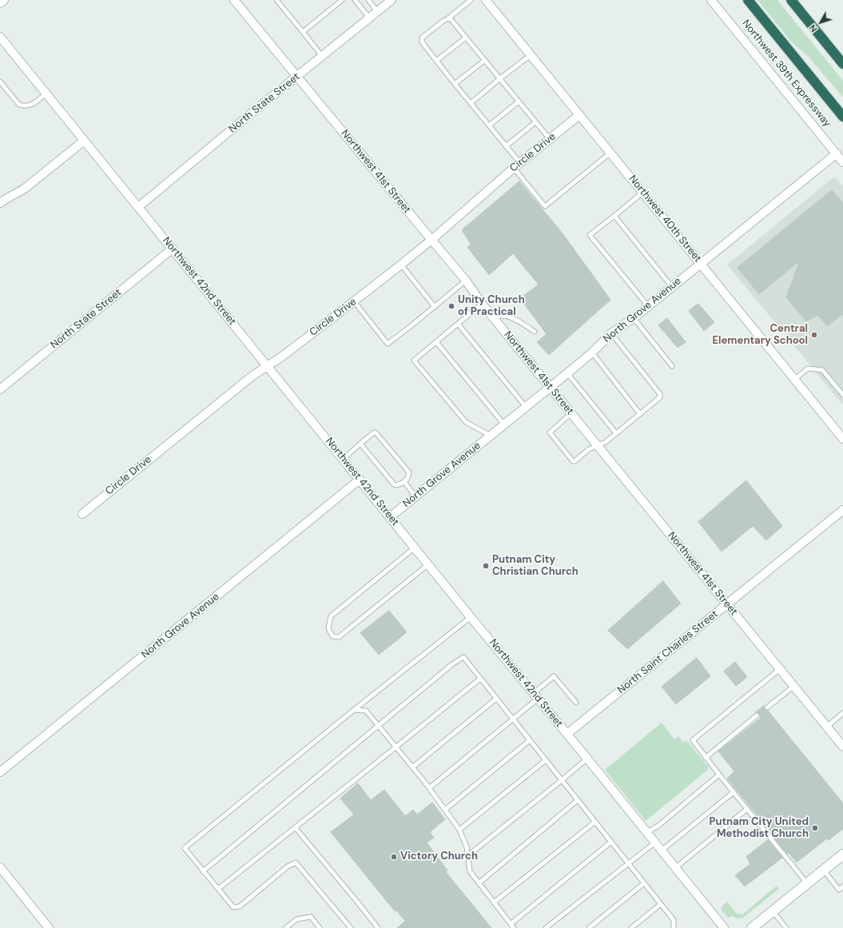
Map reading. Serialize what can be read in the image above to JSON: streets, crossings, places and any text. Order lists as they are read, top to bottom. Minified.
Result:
{"streets":{"highway":["Northwest 39th Expressway"],"street":["North State Street","Circle Drive","Northwest 41st Street","Northwest 40th Street","Northwest 42nd Street","North Grove Avenue","North Saint Charles Street"]},"crossings":[["Northwest 39th Expressway","North Grove Avenue"],["North State Street","Northwest 41st Street"],["North State Street","Northwest 42nd Street"],["Circle Drive","Northwest 41st Street"],["Circle Drive","Northwest 40th Street"],["Circle Drive","Northwest 42nd Street"],["Northwest 41st Street","North Grove Avenue"],["Northwest 41st Street","North Saint Charles Street"],["Northwest 40th Street","North Grove Avenue"],["Northwest 42nd Street","North Grove Avenue"],["Northwest 42nd Street","North Saint Charles Street"]],"places":["Unity Church of Practical","Central Elementary School","Putnam City Christian Church","Putnam City United Methodist Church","Victory Church"],"north":"bottom left"}
